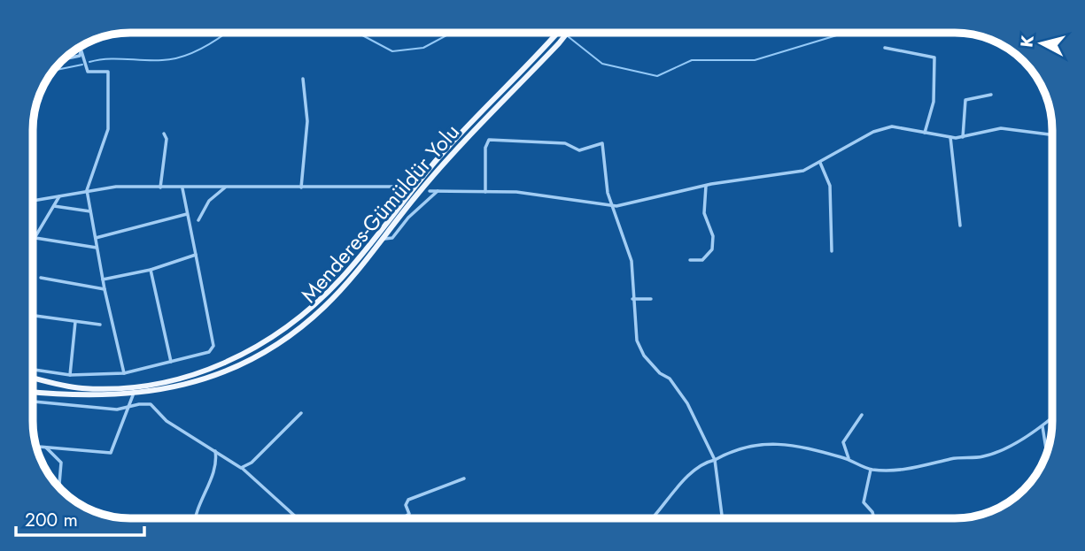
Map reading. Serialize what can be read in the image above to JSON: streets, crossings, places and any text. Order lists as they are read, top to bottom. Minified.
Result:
{"streets":{"main road":["Menderes-Gümüldür Yolu"]},"scale_bar":"200 m","north":"left"}
